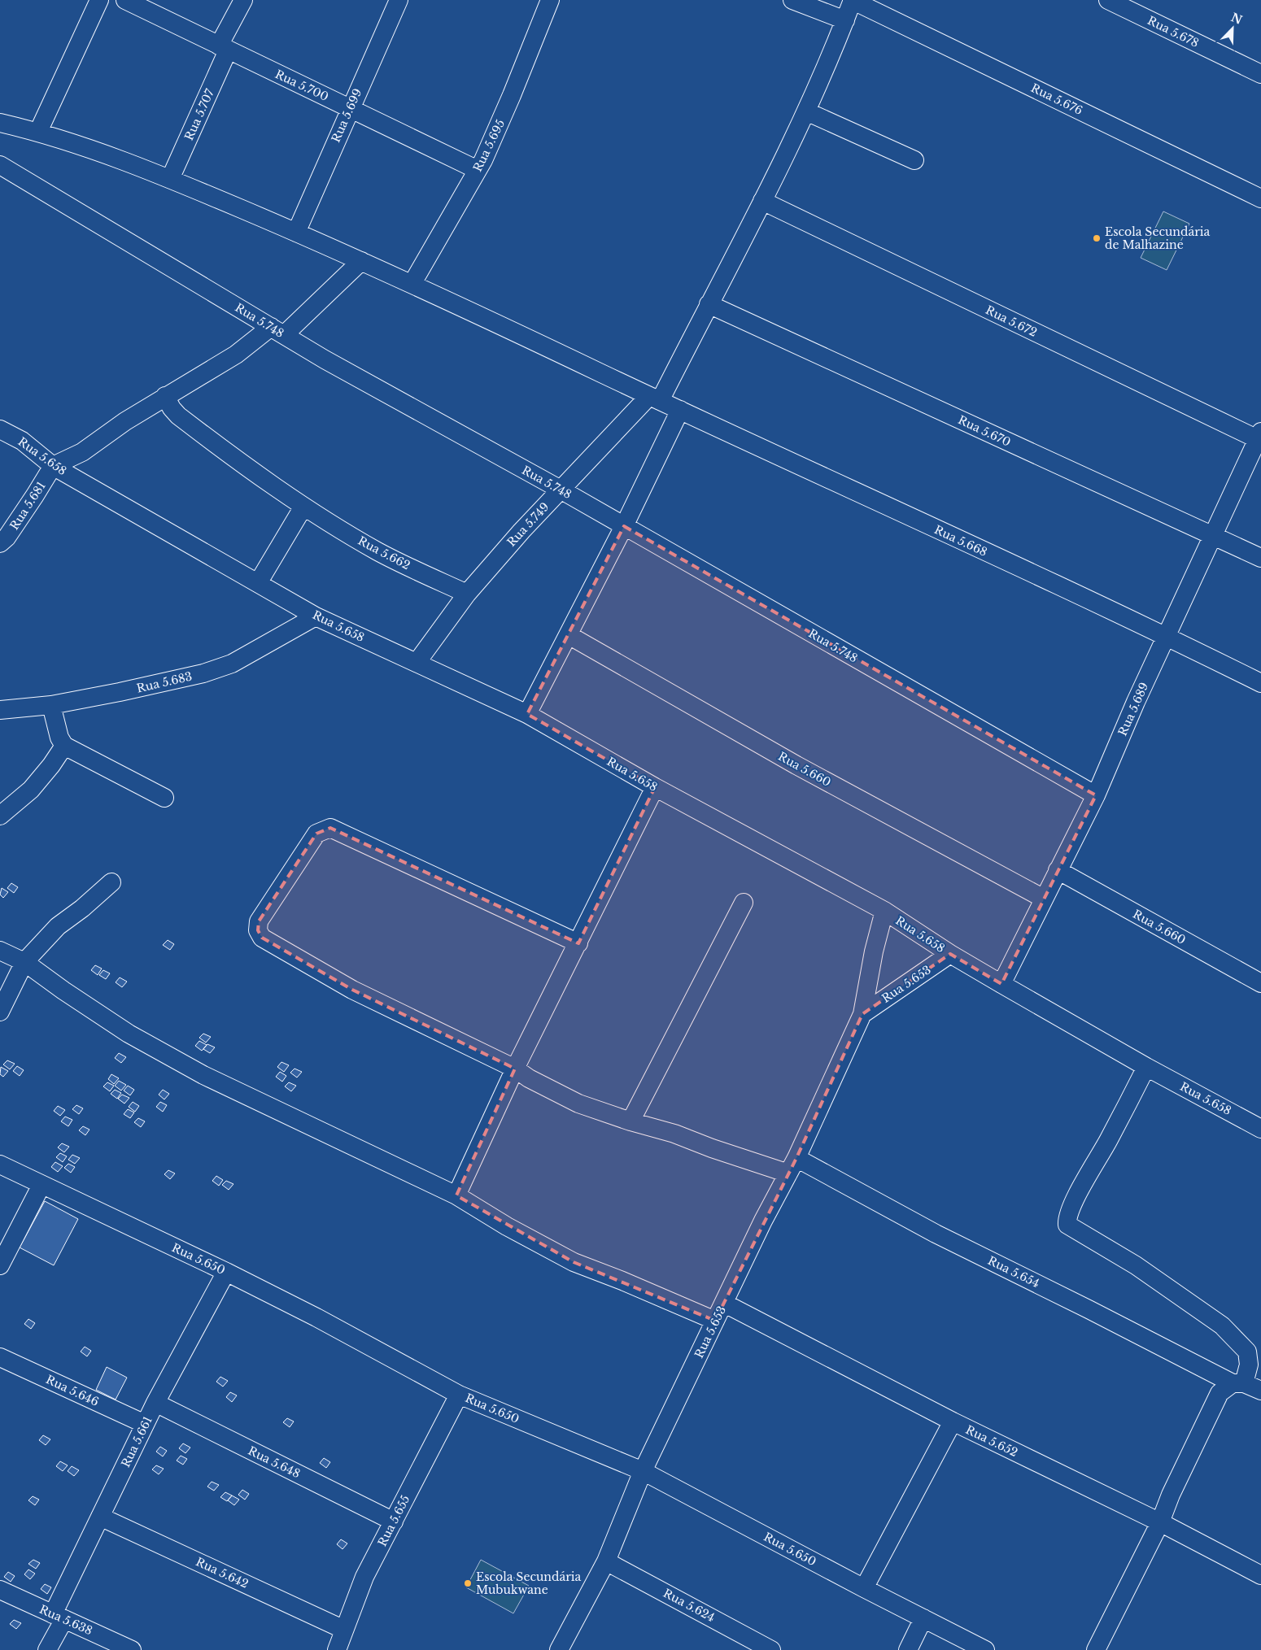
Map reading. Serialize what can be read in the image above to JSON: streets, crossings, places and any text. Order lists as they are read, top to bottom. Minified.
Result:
{"streets":{"street":["Rua 5.678","Rua 5.700","Rua 5.676","Rua 5.707","Rua 5.699","Rua 5.695","Rua 5.748","Rua 5.672","Rua 5.670","Rua 5.658","Rua 5.681","Rua 5.749","Rua 5.668","Rua 5.662","Rua 5.683","Rua 5.689","Rua 5.660","Rua 5.653","Rua 5.650","Rua 5.654","Rua 5.646","Rua 5.652","Rua 5.661","Rua 5.648","Rua 5.655","Rua 5.642","Rua 5.624","Rua 5.638"]},"crossings":[["Rua 5.700","Rua 5.707"],["Rua 5.700","Rua 5.699"],["Rua 5.700","Rua 5.695"],["Rua 5.676","Rua 5.749"],["Rua 5.748","Rua 5.749"],["Rua 5.748","Rua 5.689"],["Rua 5.672","Rua 5.749"],["Rua 5.672","Rua 5.689"],["Rua 5.670","Rua 5.749"],["Rua 5.670","Rua 5.689"],["Rua 5.658","Rua 5.681"],["Rua 5.658","Rua 5.749"],["Rua 5.658","Rua 5.683"],["Rua 5.658","Rua 5.689"],["Rua 5.658","Rua 5.653"],["Rua 5.749","Rua 5.668"],["Rua 5.749","Rua 5.662"],["Rua 5.668","Rua 5.689"],["Rua 5.689","Rua 5.660"],["Rua 5.653","Rua 5.650"],["Rua 5.653","Rua 5.654"],["Rua 5.653","Rua 5.652"],["Rua 5.653","Rua 5.624"],["Rua 5.650","Rua 5.661"],["Rua 5.650","Rua 5.655"],["Rua 5.646","Rua 5.661"],["Rua 5.661","Rua 5.648"],["Rua 5.661","Rua 5.642"],["Rua 5.661","Rua 5.638"],["Rua 5.648","Rua 5.655"],["Rua 5.655","Rua 5.642"]],"places":["Escola Secundária de Malhazine","Escola Secundária Mubukwane"],"north":"top right"}
